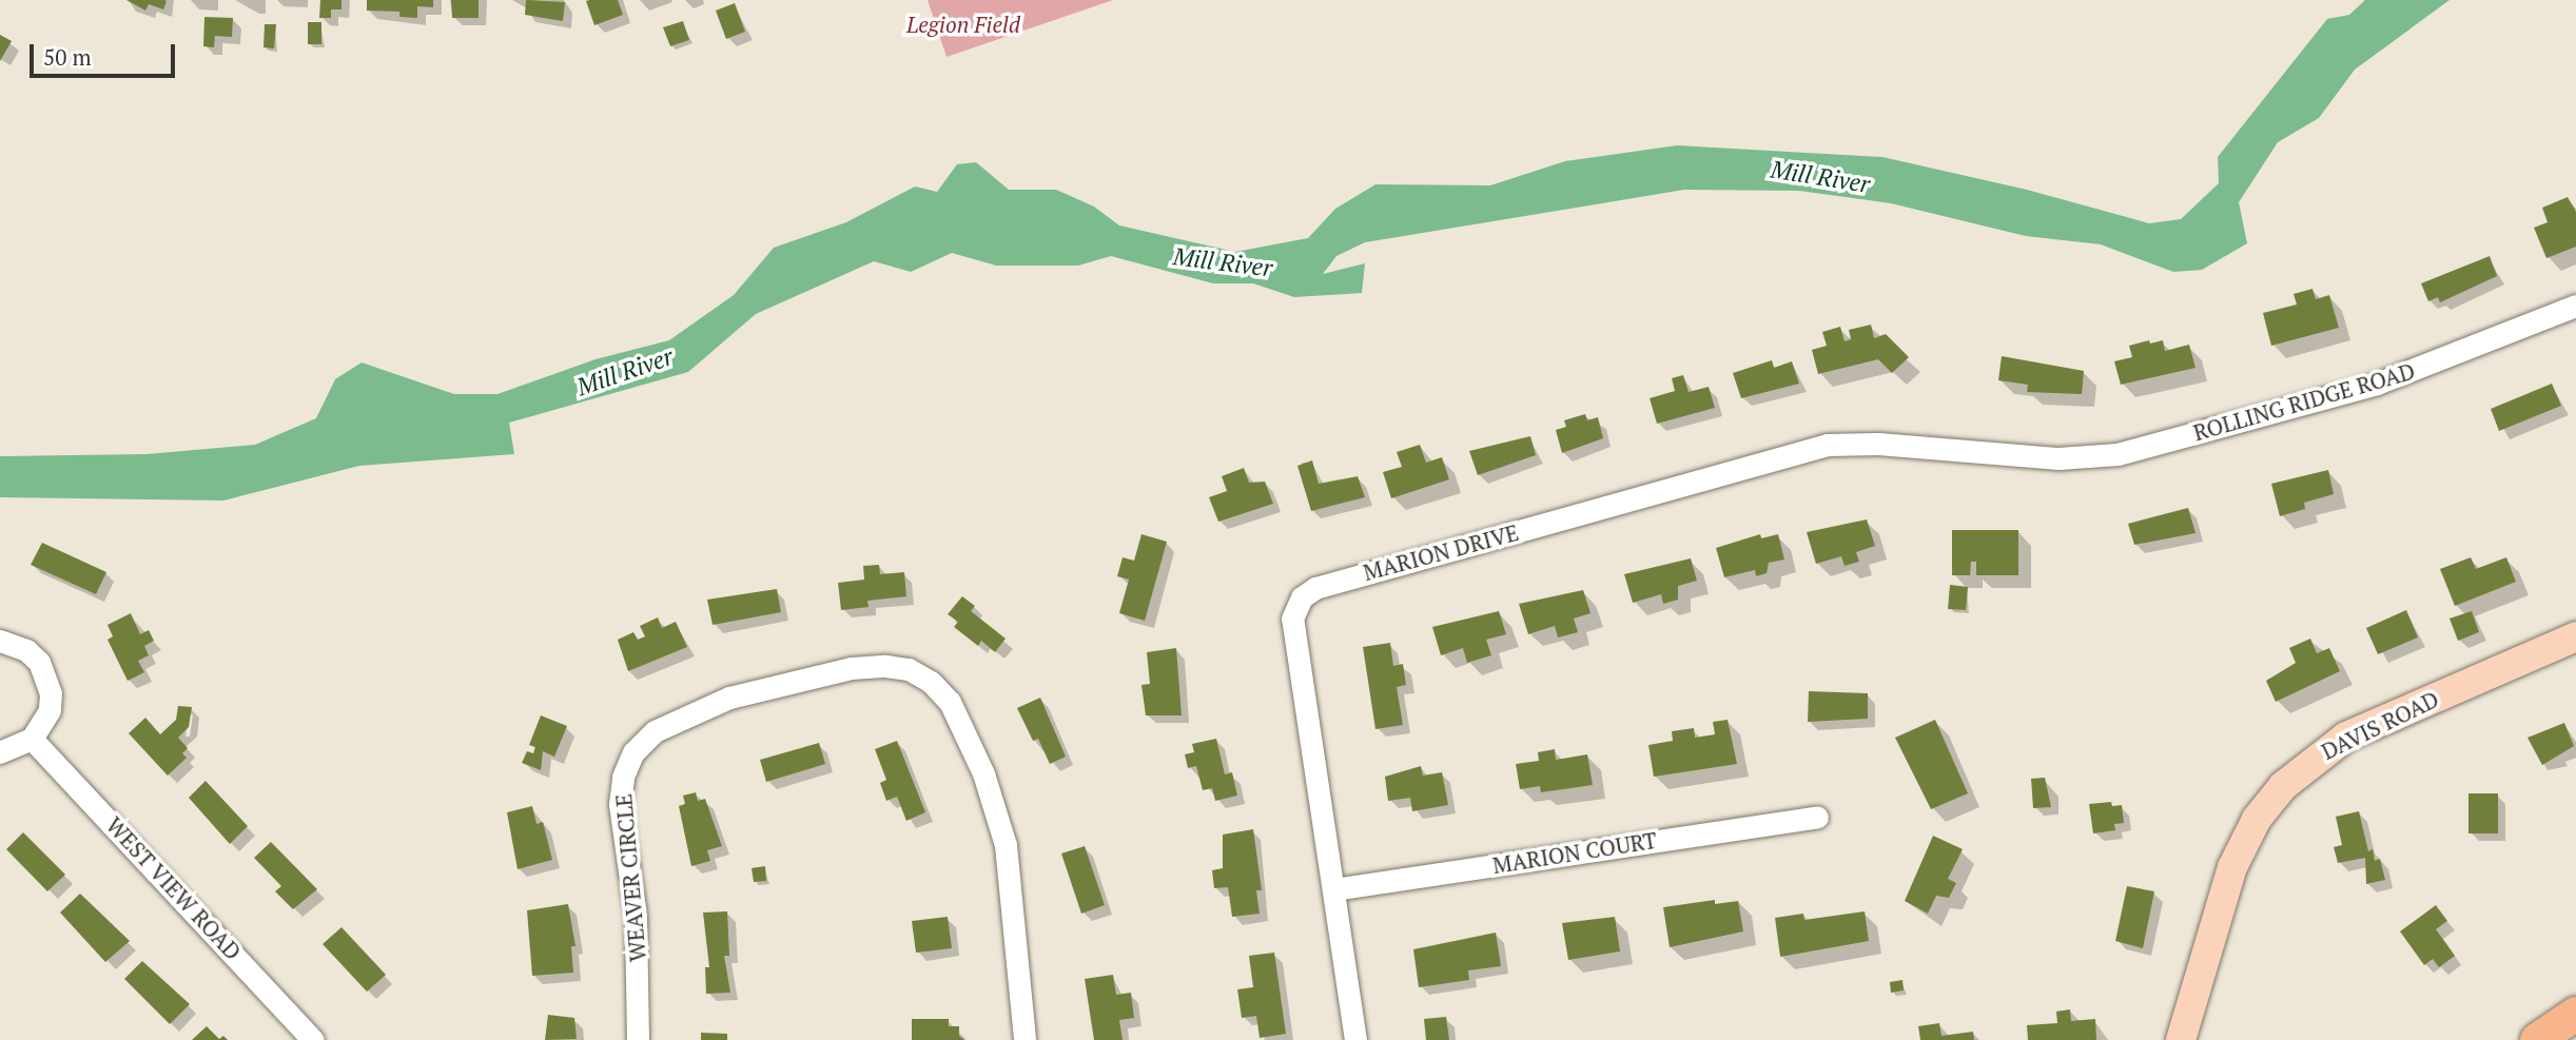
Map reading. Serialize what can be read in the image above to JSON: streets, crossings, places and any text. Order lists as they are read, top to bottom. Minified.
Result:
{"streets":{"main road":["DAVIS ROAD"],"street":["ROLLING RIDGE ROAD","MARION DRIVE","MARION COURT","WEAVER CIRCLE","WEST VIEW ROAD"]},"crossings":[["ROLLING RIDGE ROAD","MARION DRIVE"],["MARION DRIVE","MARION COURT"]],"water":["Mill River"],"parks":["Legion Field"],"scale_bar":"50 m"}
